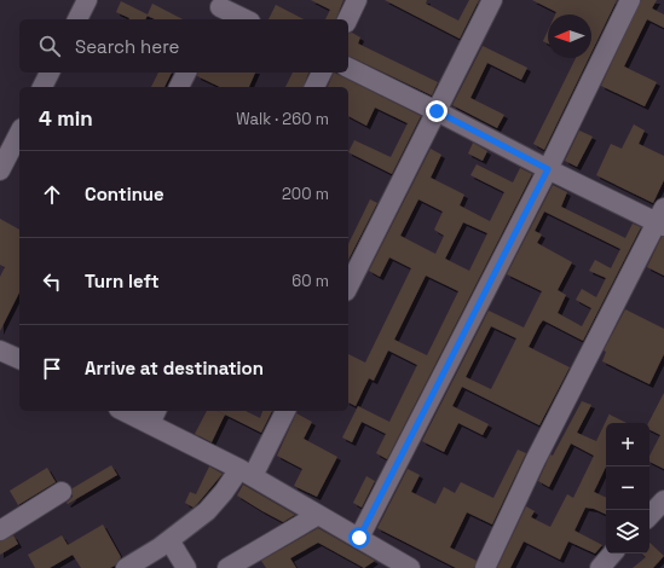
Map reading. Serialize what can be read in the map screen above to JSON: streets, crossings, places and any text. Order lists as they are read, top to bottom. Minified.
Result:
{"north":"left","page":{"search":"Search here","heading":["4 min","Walk · 260 m"],"list":[["Continue","200 m"],["Turn left","60 m"],"Arrive at destination"],"map_buttons":["+","−"]}}
